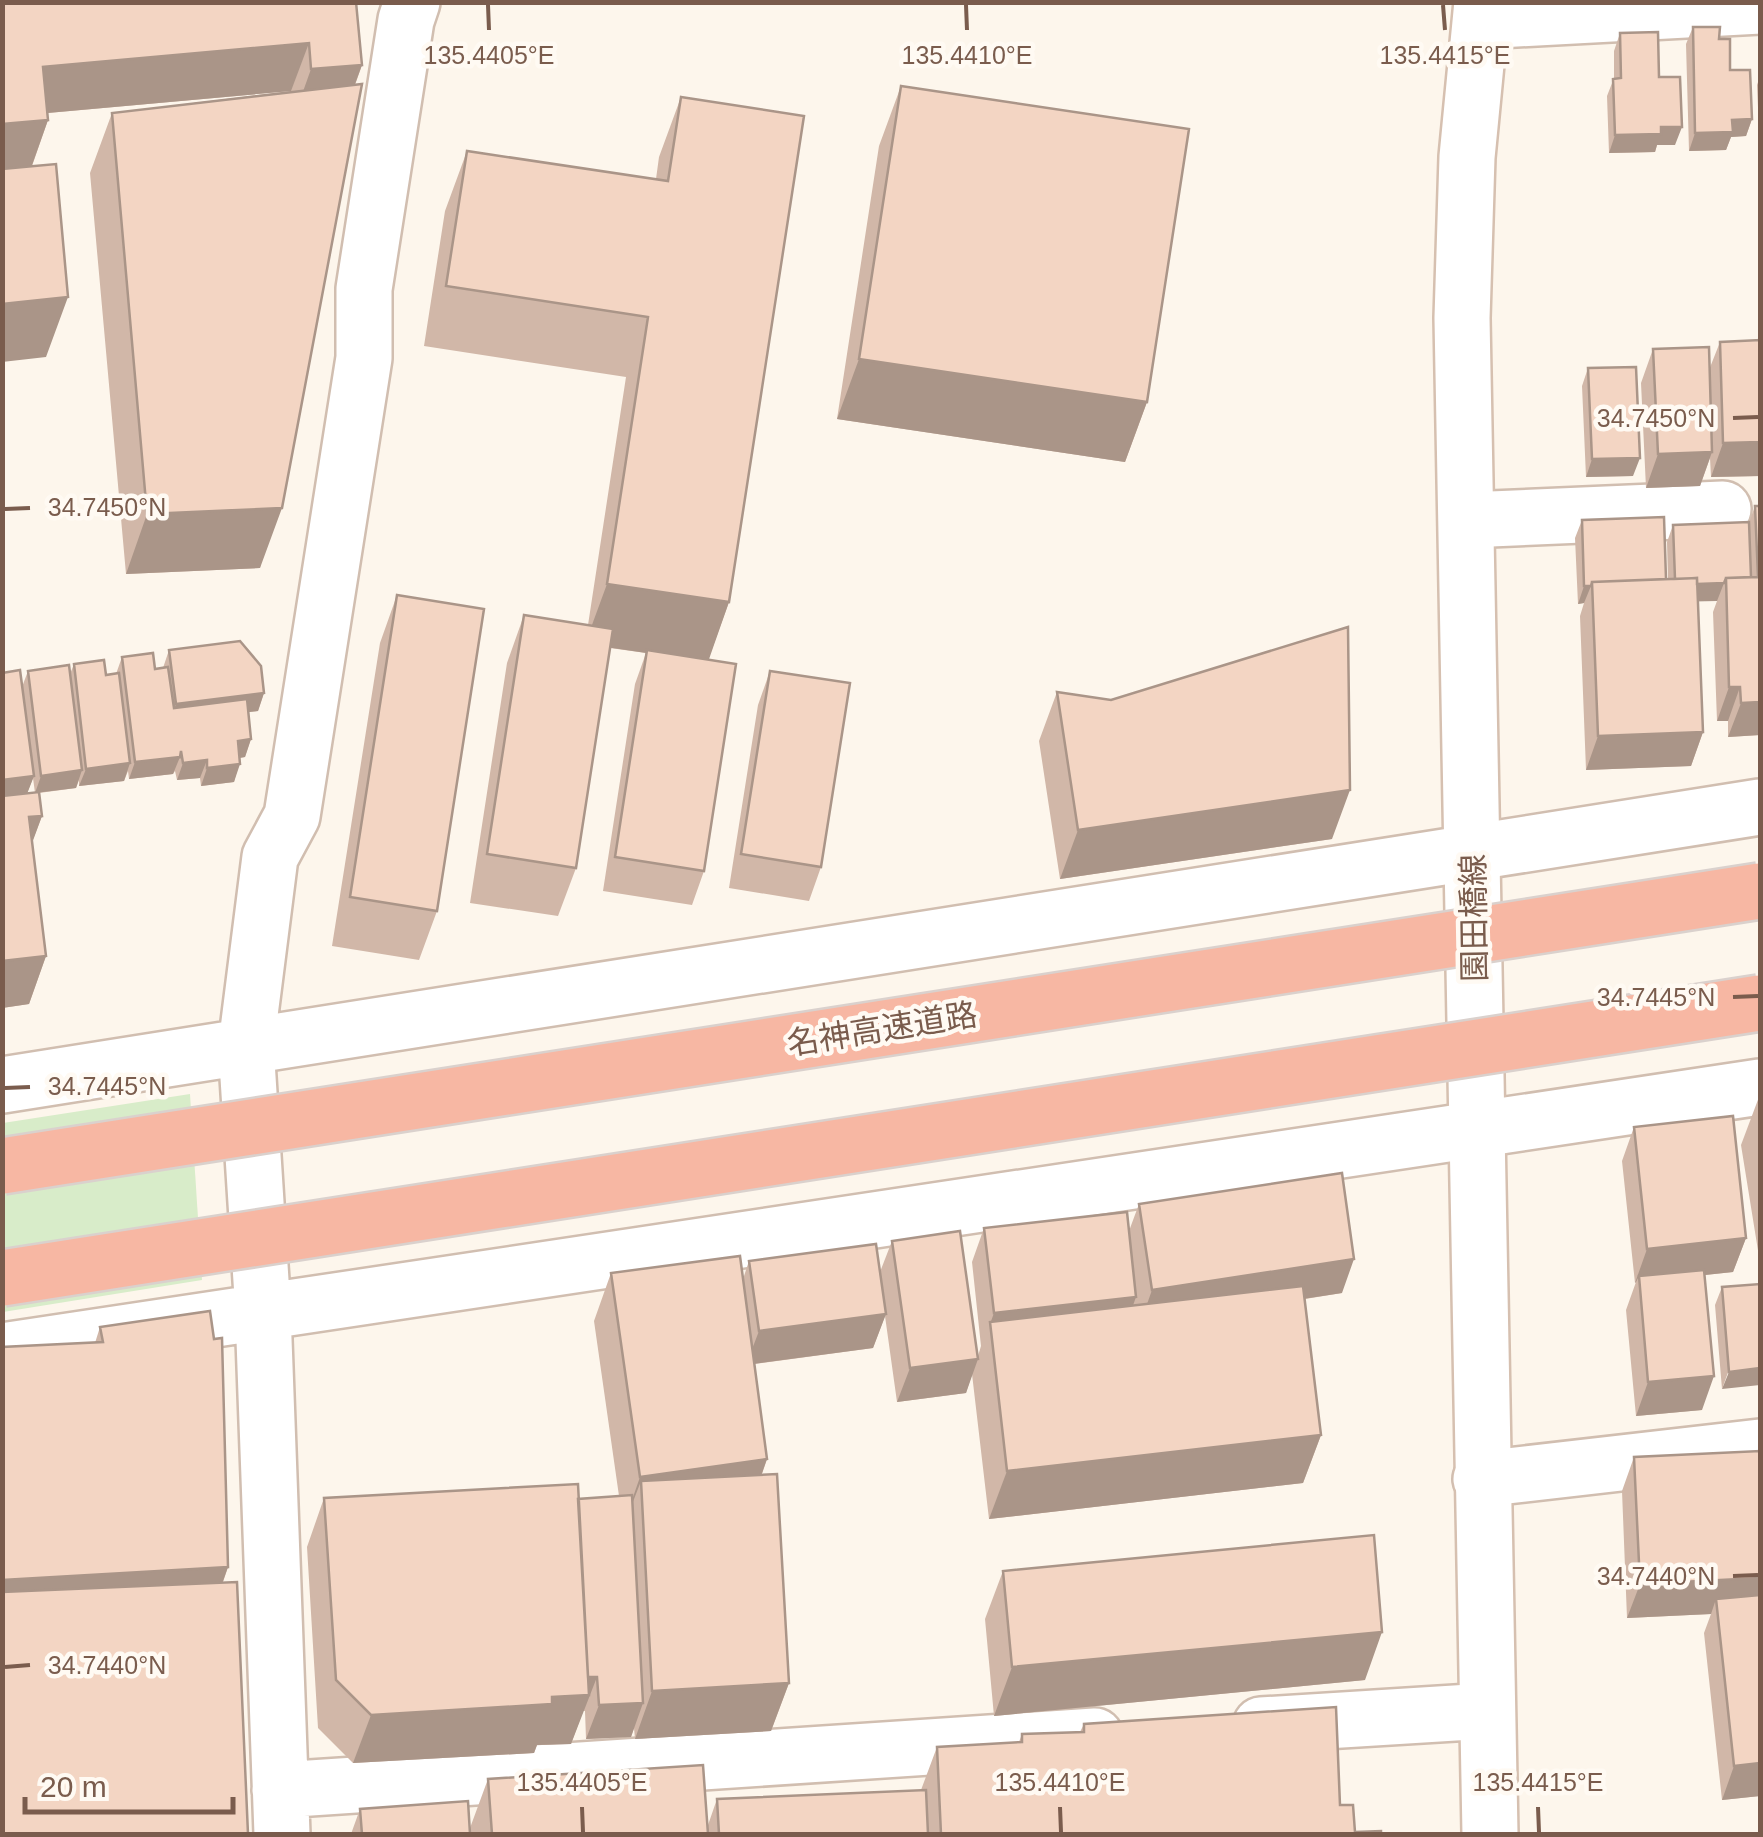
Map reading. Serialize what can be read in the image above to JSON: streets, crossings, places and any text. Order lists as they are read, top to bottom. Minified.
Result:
{"streets":{"highway":["名神高速道路"],"street":["園田橋線"]},"scale_bar":"20 m","coordinates":["135.4405°E","135.4410°E","135.4415°E","34.7450°N","34.7445°N","34.7440°N"]}
